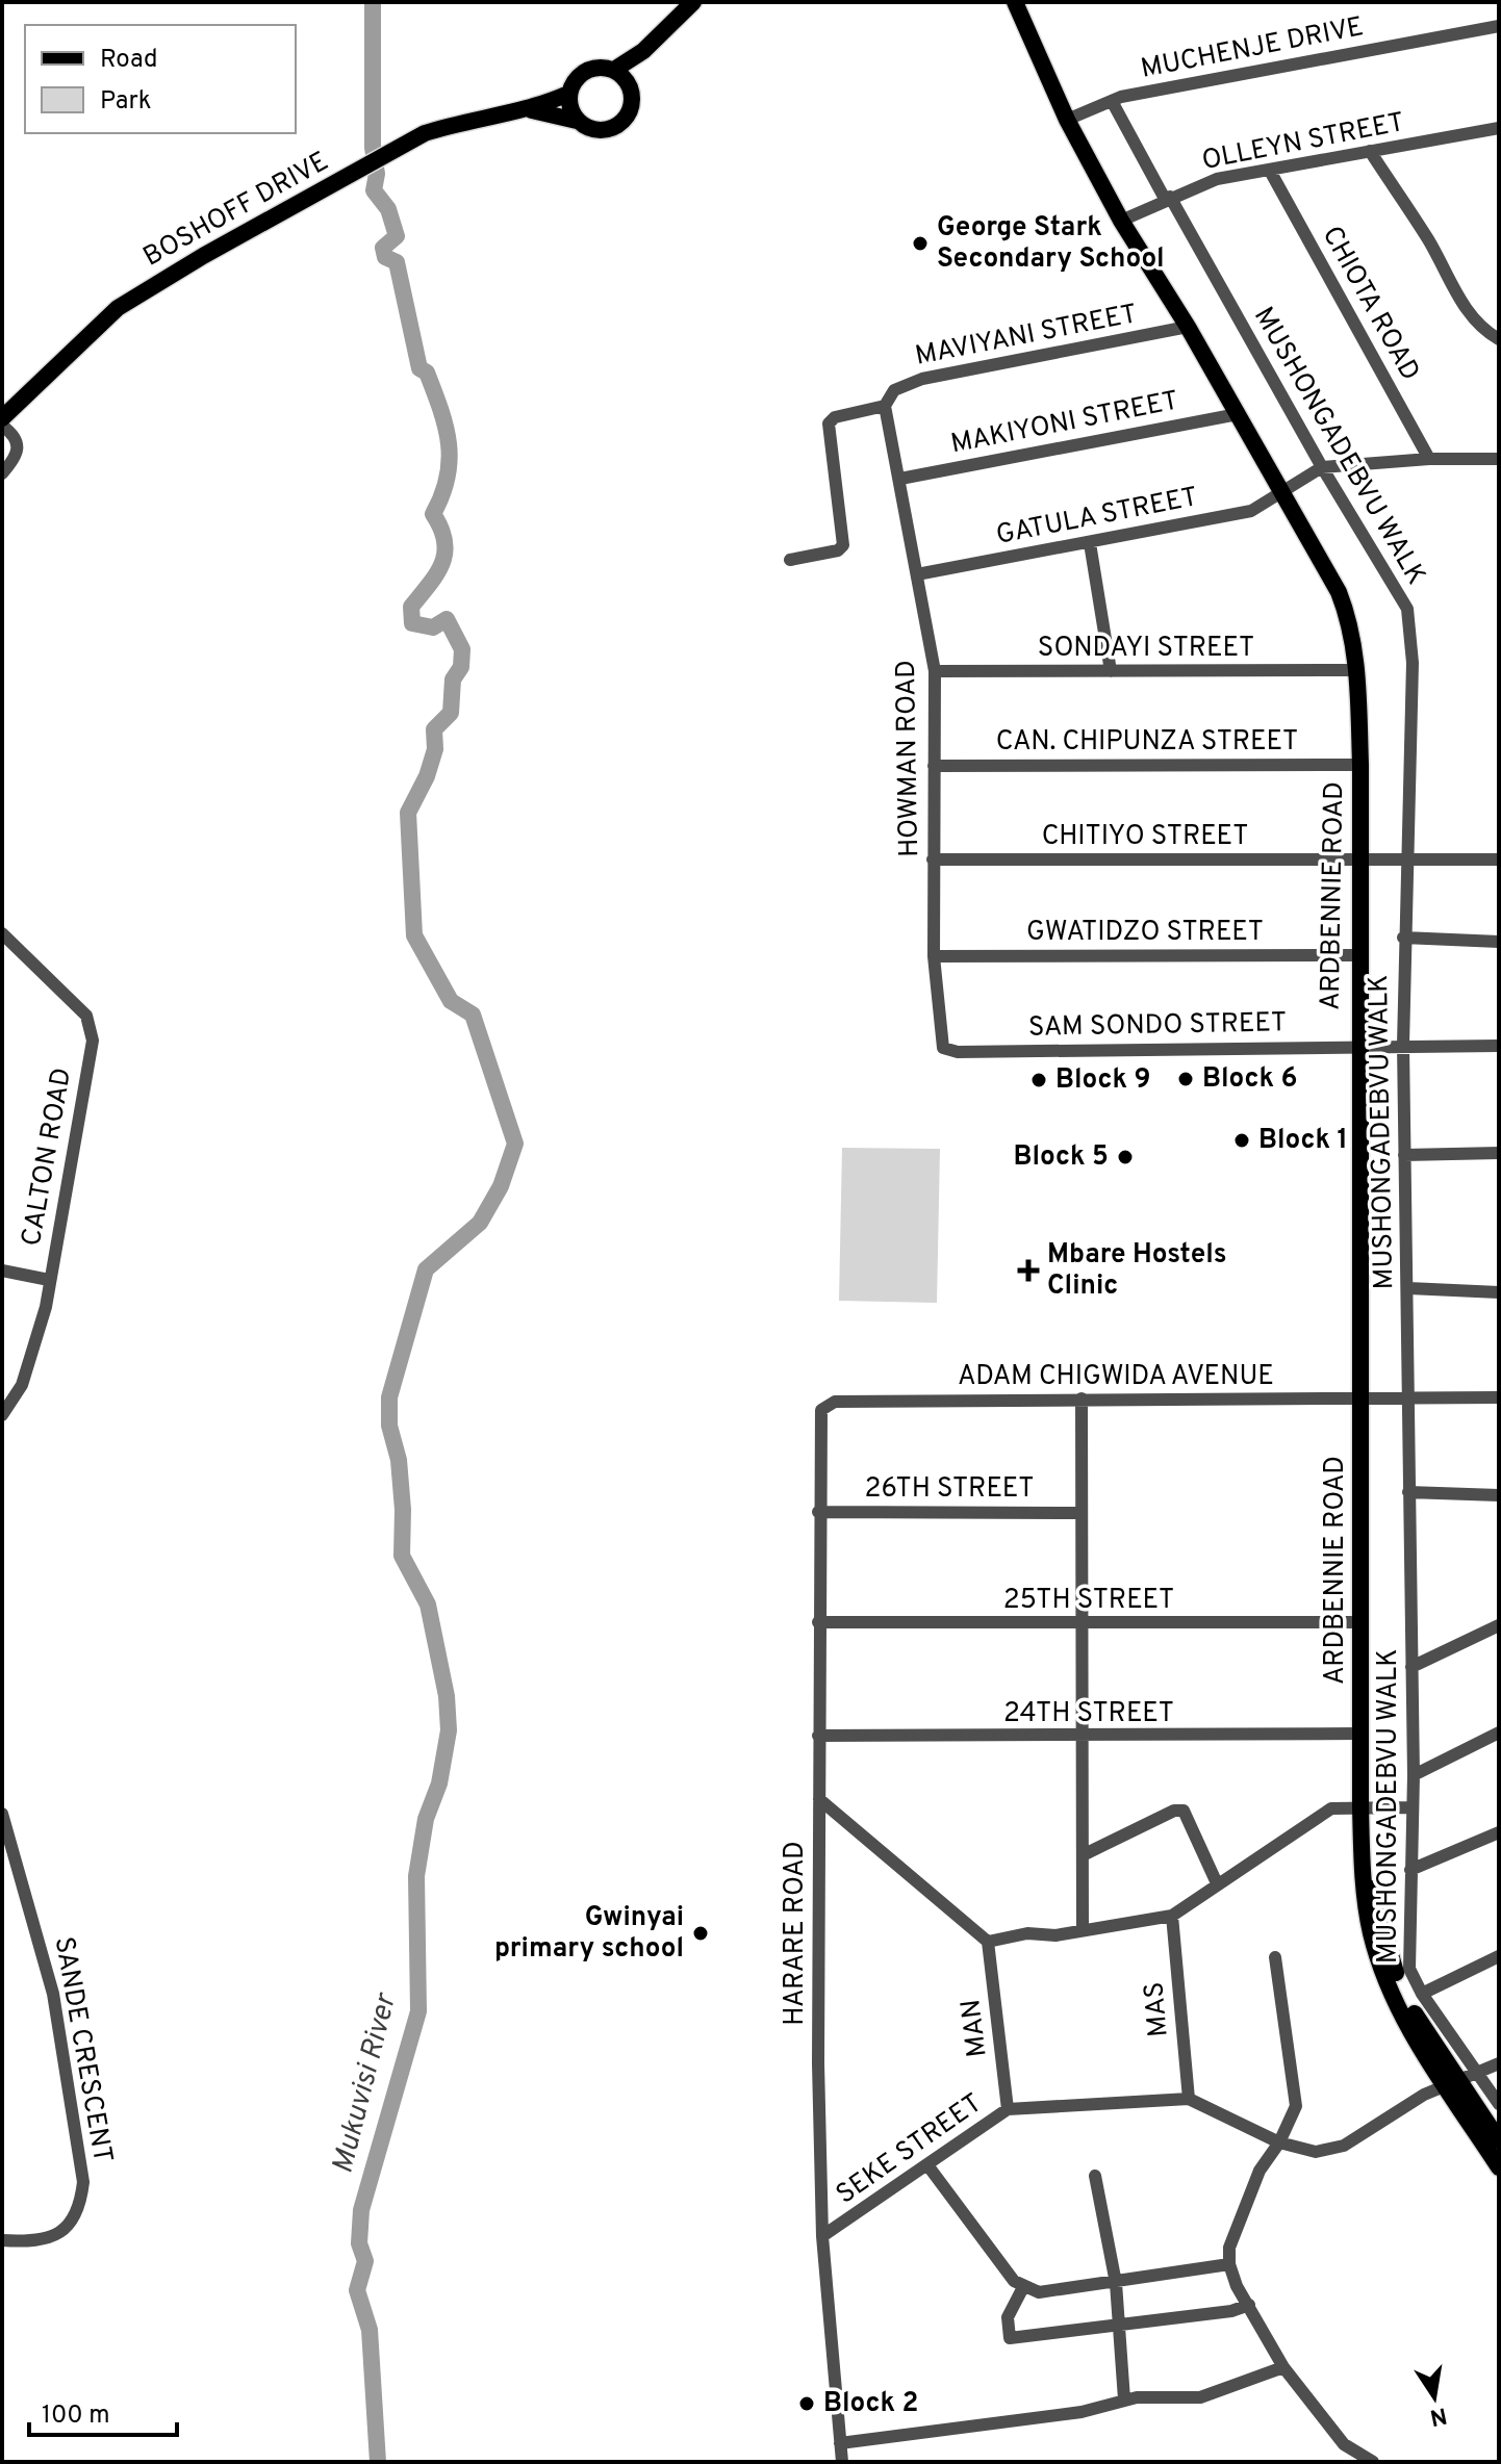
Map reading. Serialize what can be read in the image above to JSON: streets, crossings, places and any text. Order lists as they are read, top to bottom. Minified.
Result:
{"streets":{"main road":["BOSHOFF DRIVE","ARDBENNIE ROAD"],"street":["MUCHENJE DRIVE","OLLEYN STREET","CHIOTA ROAD","MAVIYANI STREET","MAKIYONI STREET","MUSHONGADEBVU WALK","GATULA STREET","SONDAYI STREET","CAN. CHIPUNZA STREET","HOWMAN ROAD","CHITIYO STREET","GWATIDZO STREET","SAM SONDO STREET","CALTON ROAD","ADAM CHIGWIDA AVENUE","26TH STREET","25TH STREET","24TH STREET","HARARE ROAD","MAS","MAN","SANDE CRESCENT","SEKE STREET"]},"crossings":[["MUCHENJE DRIVE","MUSHONGADEBVU WALK"],["MUCHENJE DRIVE","ARDBENNIE ROAD"],["OLLEYN STREET","CHIOTA ROAD"],["OLLEYN STREET","MUSHONGADEBVU WALK"],["OLLEYN STREET","ARDBENNIE ROAD"],["MAVIYANI STREET","HOWMAN ROAD"],["MAVIYANI STREET","ARDBENNIE ROAD"],["MAKIYONI STREET","HOWMAN ROAD"],["MAKIYONI STREET","ARDBENNIE ROAD"],["MUSHONGADEBVU WALK","GATULA STREET"],["MUSHONGADEBVU WALK","CHITIYO STREET"],["MUSHONGADEBVU WALK","SAM SONDO STREET"],["MUSHONGADEBVU WALK","ADAM CHIGWIDA AVENUE"],["MUSHONGADEBVU WALK","SEKE STREET"],["GATULA STREET","HOWMAN ROAD"],["GATULA STREET","ARDBENNIE ROAD"],["SONDAYI STREET","HOWMAN ROAD"],["SONDAYI STREET","ARDBENNIE ROAD"],["CAN. CHIPUNZA STREET","HOWMAN ROAD"],["CAN. CHIPUNZA STREET","ARDBENNIE ROAD"],["HOWMAN ROAD","CHITIYO STREET"],["HOWMAN ROAD","GWATIDZO STREET"],["HOWMAN ROAD","SAM SONDO STREET"],["CHITIYO STREET","ARDBENNIE ROAD"],["ARDBENNIE ROAD","GWATIDZO STREET"],["ARDBENNIE ROAD","SAM SONDO STREET"],["ARDBENNIE ROAD","ADAM CHIGWIDA AVENUE"],["ARDBENNIE ROAD","25TH STREET"],["ARDBENNIE ROAD","24TH STREET"],["ARDBENNIE ROAD","SEKE STREET"],["ADAM CHIGWIDA AVENUE","HARARE ROAD"],["26TH STREET","HARARE ROAD"],["25TH STREET","HARARE ROAD"],["24TH STREET","HARARE ROAD"],["HARARE ROAD","SEKE STREET"],["MAS","SEKE STREET"],["MAN","SEKE STREET"]],"water":["Mukuvisi River"],"places":{"other":["George Stark Secondary School","Block 6","Block 9","Block 1","Block 5","Gwinyai primary school","Block 2"],"health":["Mbare Hostels Clinic"]},"legend":["Road","Park"],"scale_bar":"100 m","north":"bottom"}
